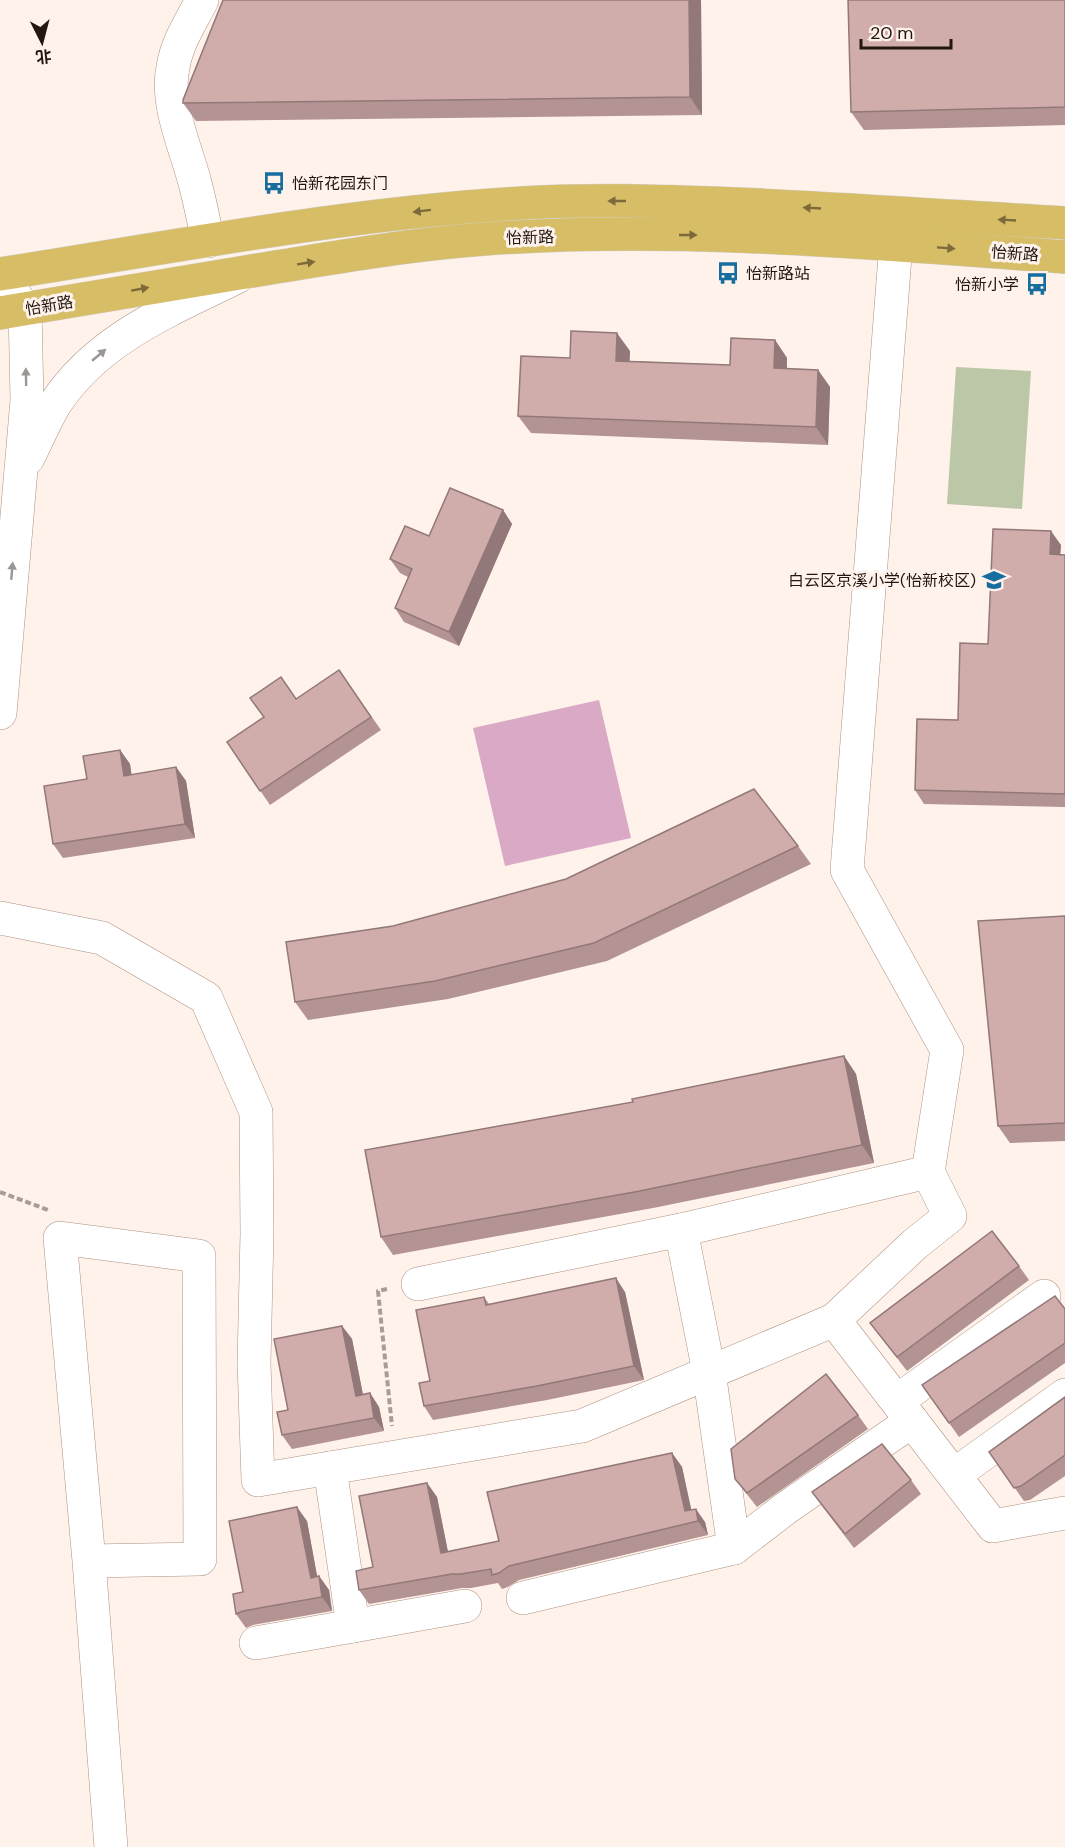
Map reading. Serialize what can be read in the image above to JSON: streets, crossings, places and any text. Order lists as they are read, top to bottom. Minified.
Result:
{"streets":{"main road":["怡新路"]},"places":{"bus stop":["怡新花园东门","怡新路站","怡新小学"],"school or university":["白云区京溪小学(怡新校区)"]},"scale_bar":"20 m","north":"bottom"}
